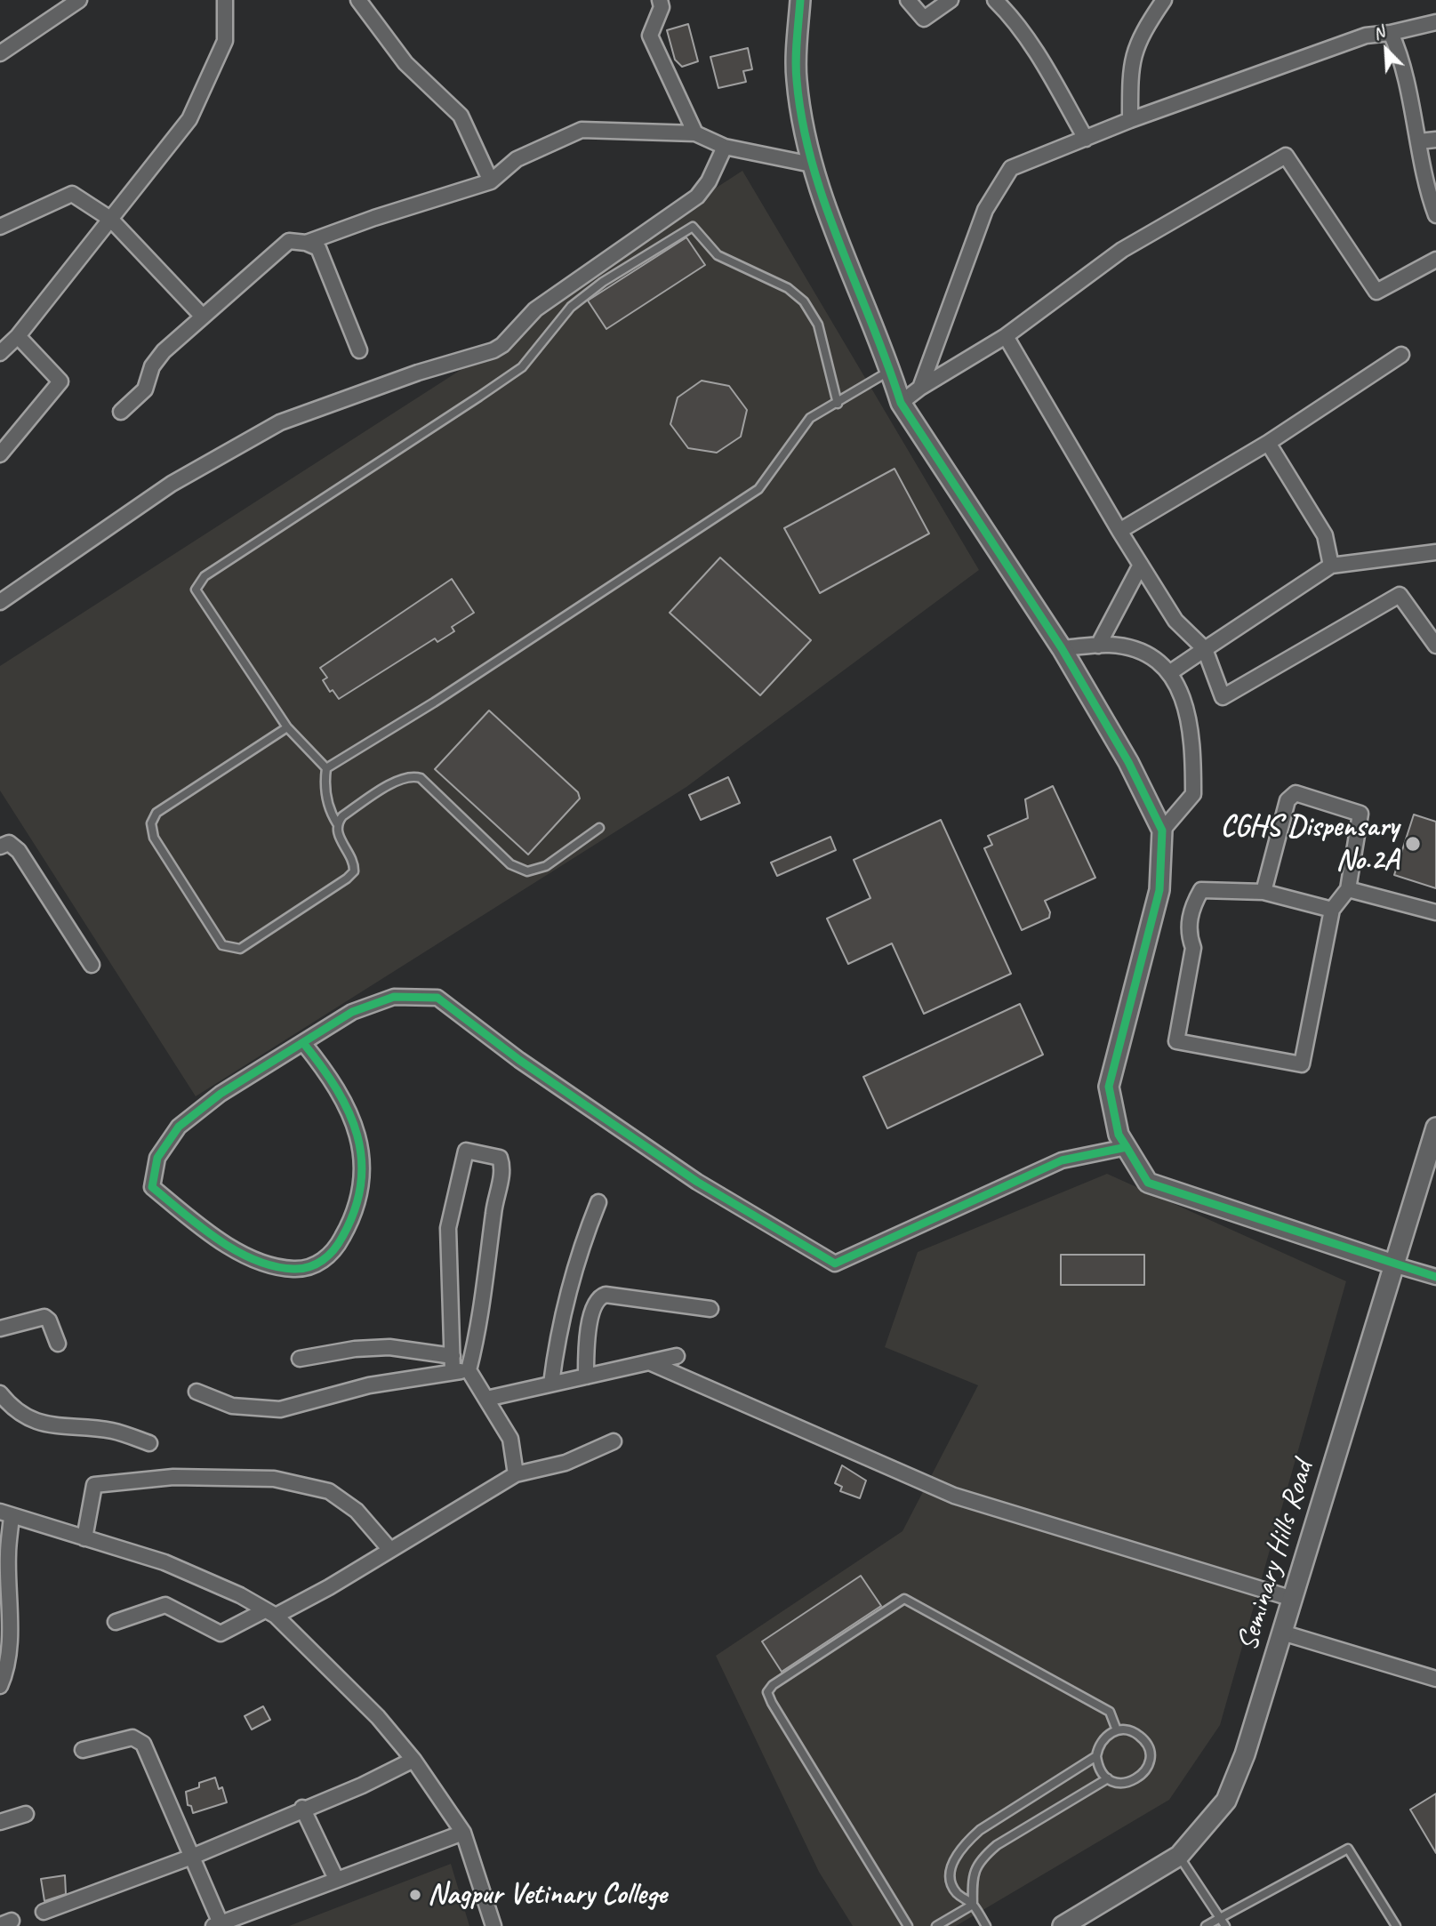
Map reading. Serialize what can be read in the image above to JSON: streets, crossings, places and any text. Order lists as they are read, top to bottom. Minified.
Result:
{"streets":{"street":["Seminary Hills Road"]},"places":["CGHS Dispensary No.2A","Nagpur Vetinary College"],"north":"top left"}
